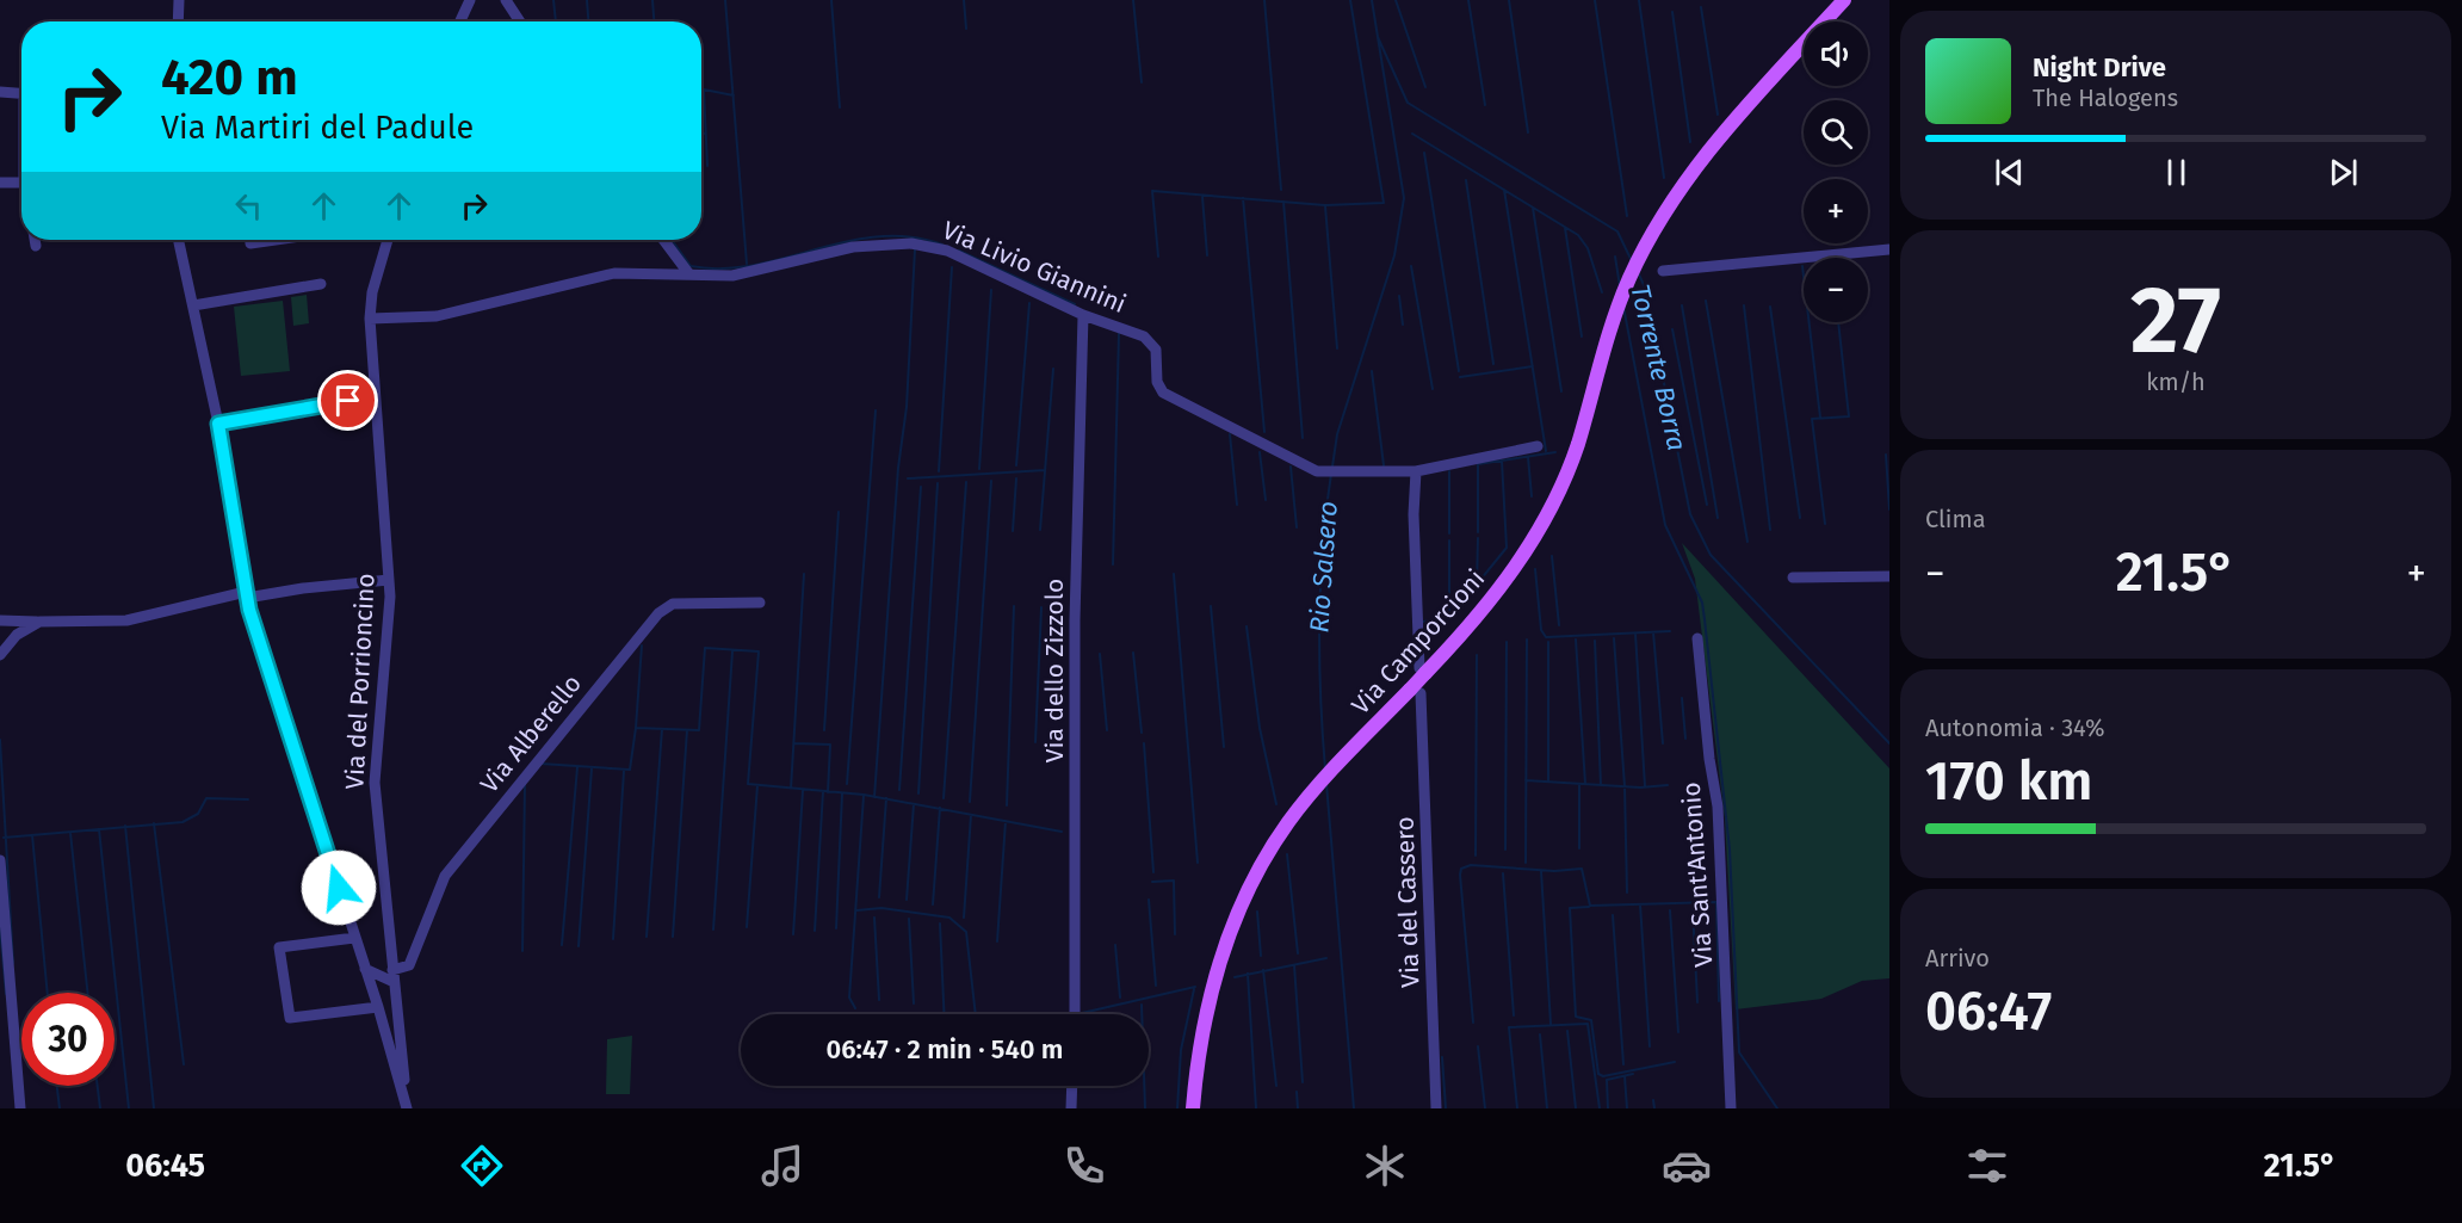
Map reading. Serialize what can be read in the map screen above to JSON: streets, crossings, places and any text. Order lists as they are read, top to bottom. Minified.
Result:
{"streets":{"main road":["Via Camporcioni"],"street":["Via Livio Giannini","Via dello Zizzolo","Via del Porrioncino","Via Alberello","Via Sant'Antonio","Via del Cassero"]},"crossings":[["Via Livio Giannini","Via dello Zizzolo"],["Via Livio Giannini","Via del Porrioncino"],["Via Camporcioni","Via del Cassero"],["Via del Porrioncino","Via Alberello"]],"water":["Torrente Borra","Rio Salsero"],"page":{"map_buttons":["+","−"],"turn":["420 m","Via Martiri del Padule"],"song":["Night Drive","The Halogens"],"tile":[["27","km/h"],"Clima",["Autonomia · 34%","170 km"],["Arrivo","06:47"]],"heat":["−","21.5°","+"],"limit":"30","trip":"06:47 · 2 min · 540 m","tabs":["06:45","21.5°"]}}
